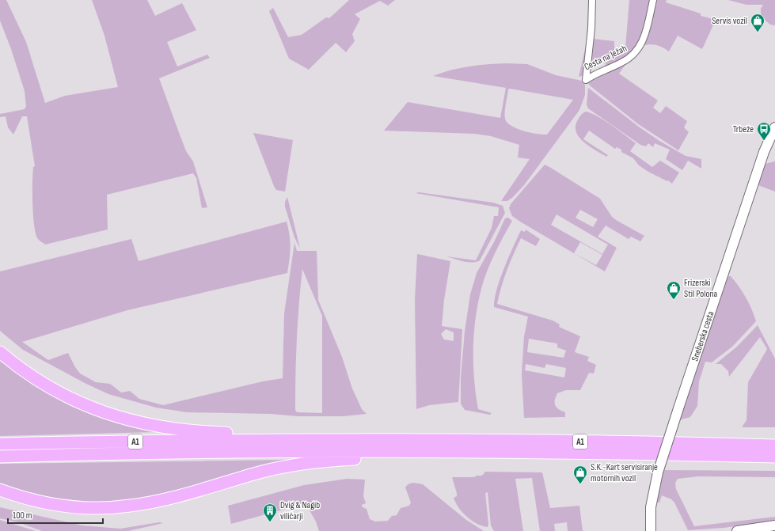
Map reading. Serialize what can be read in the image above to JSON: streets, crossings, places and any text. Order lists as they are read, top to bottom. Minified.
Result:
{"streets":{"highway":["A1"],"street":["Cesta na Ježah","Sneberska cesta"]},"places":{"shop":["Servis vozil","Frizerski Stil Polona","S.K.-Kart servisiranje motornih vozil"],"bus stop":["Trbeže"],"building":["Dvig & Nagib viličarji"]},"scale_bar":"100 m"}
